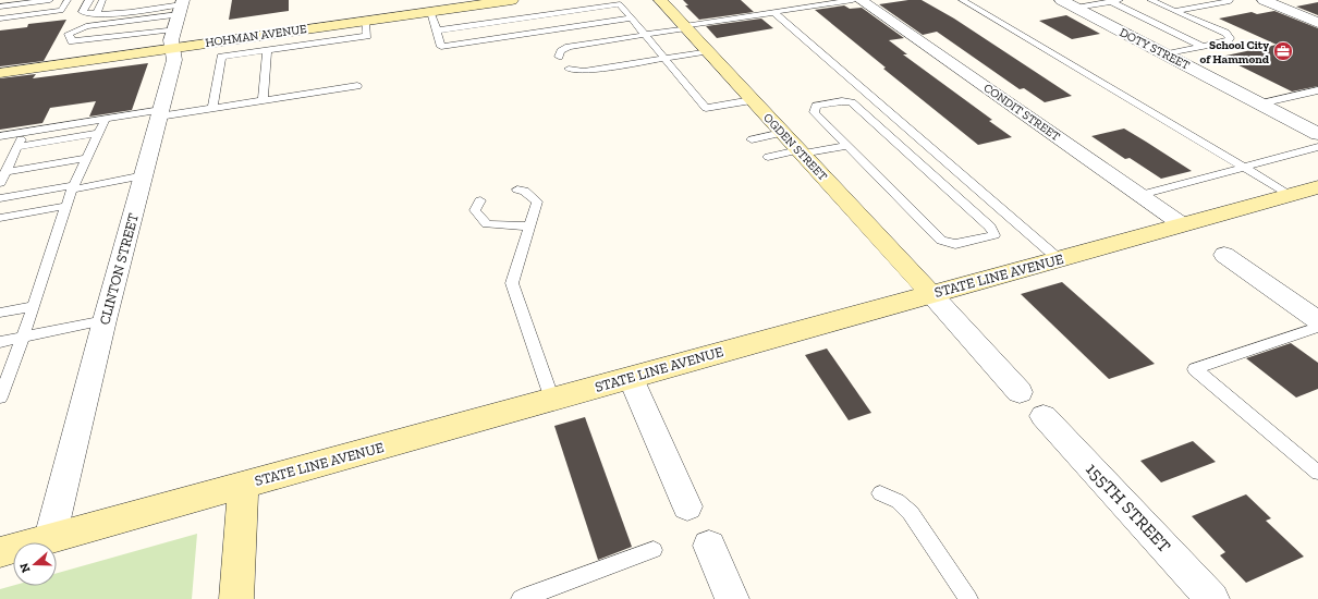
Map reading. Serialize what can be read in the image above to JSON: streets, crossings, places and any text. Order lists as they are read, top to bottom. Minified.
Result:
{"streets":{"street":["HOHMAN AVENUE","DOTY STREET","CONDIT STREET","OGDEN STREET","CLINTON STREET","STATE LINE AVENUE","155TH STREET"]},"crossings":[["HOHMAN AVENUE","CLINTON STREET"],["CONDIT STREET","STATE LINE AVENUE"],["OGDEN STREET","STATE LINE AVENUE"],["CLINTON STREET","STATE LINE AVENUE"]],"places":{"office":["School City of Hammond"]},"north":"left"}
